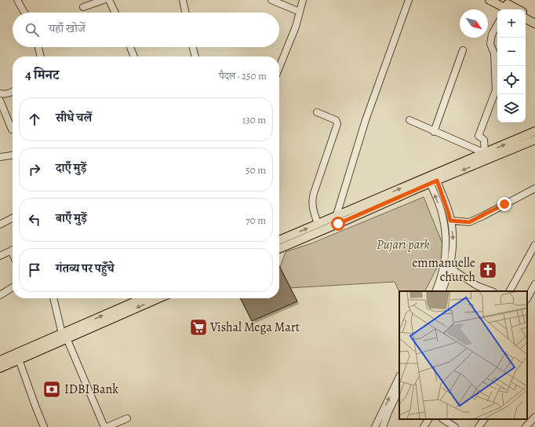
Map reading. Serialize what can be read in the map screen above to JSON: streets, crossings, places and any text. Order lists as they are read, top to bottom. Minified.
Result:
{"parks":["Pujari park"],"places":{"church":["emmanuelle church"],"supermarket":["Vishal Mega Mart"],"bank":["IDBI Bank"]},"north":"bottom right","page":{"map_buttons":["+","−"],"search":"यहाँ खोजें","heading":["4 मिनट","पैदल · 250 m"],"list":[["सीधे चलें","130 m"],["दाएँ मुड़ें","50 m"],["बाएँ मुड़ें","70 m"],"गंतव्य पर पहुँचे"]}}
